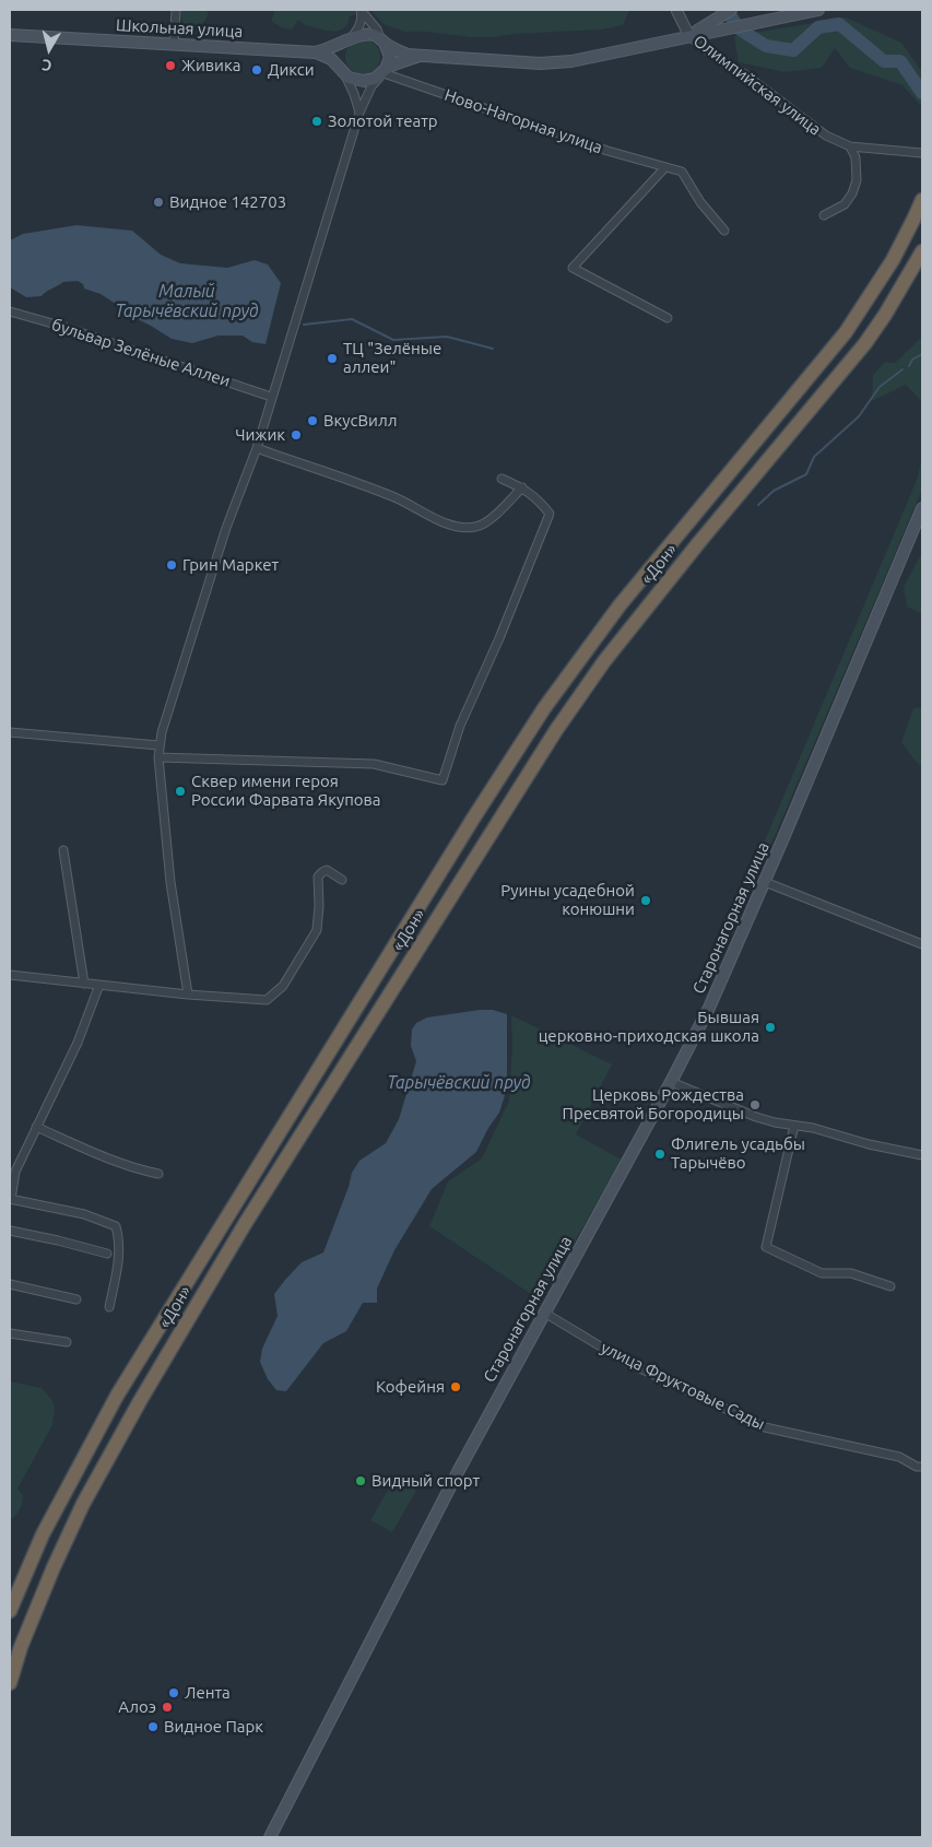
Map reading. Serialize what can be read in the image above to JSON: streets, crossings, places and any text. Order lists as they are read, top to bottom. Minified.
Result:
{"streets":{"highway":["«Дон»"],"main road":["Школьная улица","Старонагорная улица"],"street":["Олимпийская улица","Ново-Нагорная улица","бульвар Зелёные Аллеи","улица Фруктовые Сады"]},"crossings":[["Старонагорная улица","улица Фруктовые Сады"]],"water":["Малый Тарычёвский пруд","Тарычёвский пруд"],"places":["Живика","Дикси","Золотой театр","Видное 142703","ТЦ \"Зелёные аллеи\"","ВкусВилл","Чижик","Грин Маркет","Сквер имени героя России Фарвата Якупова","Руины усадебной конюшни","Бывшая церковно-приходская школа","Церковь Рождества Пресвятой Богородицы","Флигель усадьбы Тарычёво","Кофейня","Видный спорт","Лента","Алоэ","Видное Парк"],"north":"bottom"}
